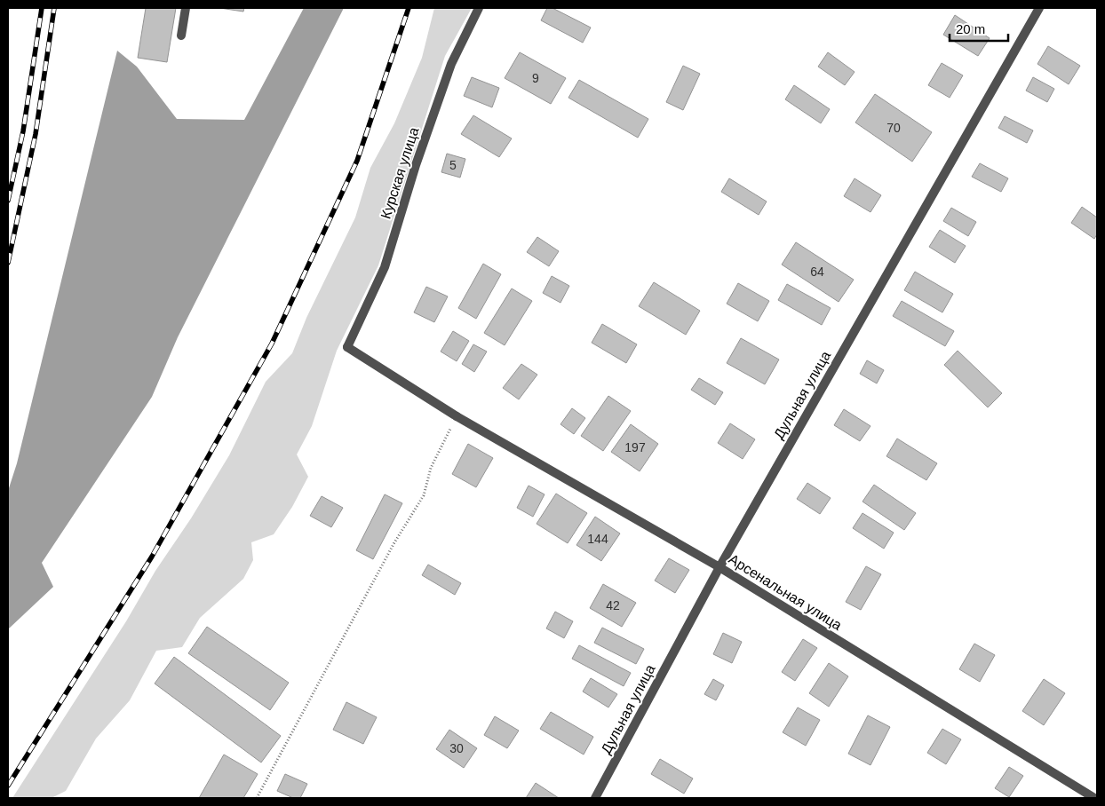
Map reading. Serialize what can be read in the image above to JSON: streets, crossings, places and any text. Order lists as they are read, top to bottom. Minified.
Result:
{"streets":{"street":["Курская улица","Дульная улица","Арсенальная улица"]},"crossings":[["Курская улица","Арсенальная улица"],["Дульная улица","Арсенальная улица"]],"house_numbers":["9","70","5","64","197","144","42","30"],"scale_bar":"20 m"}
